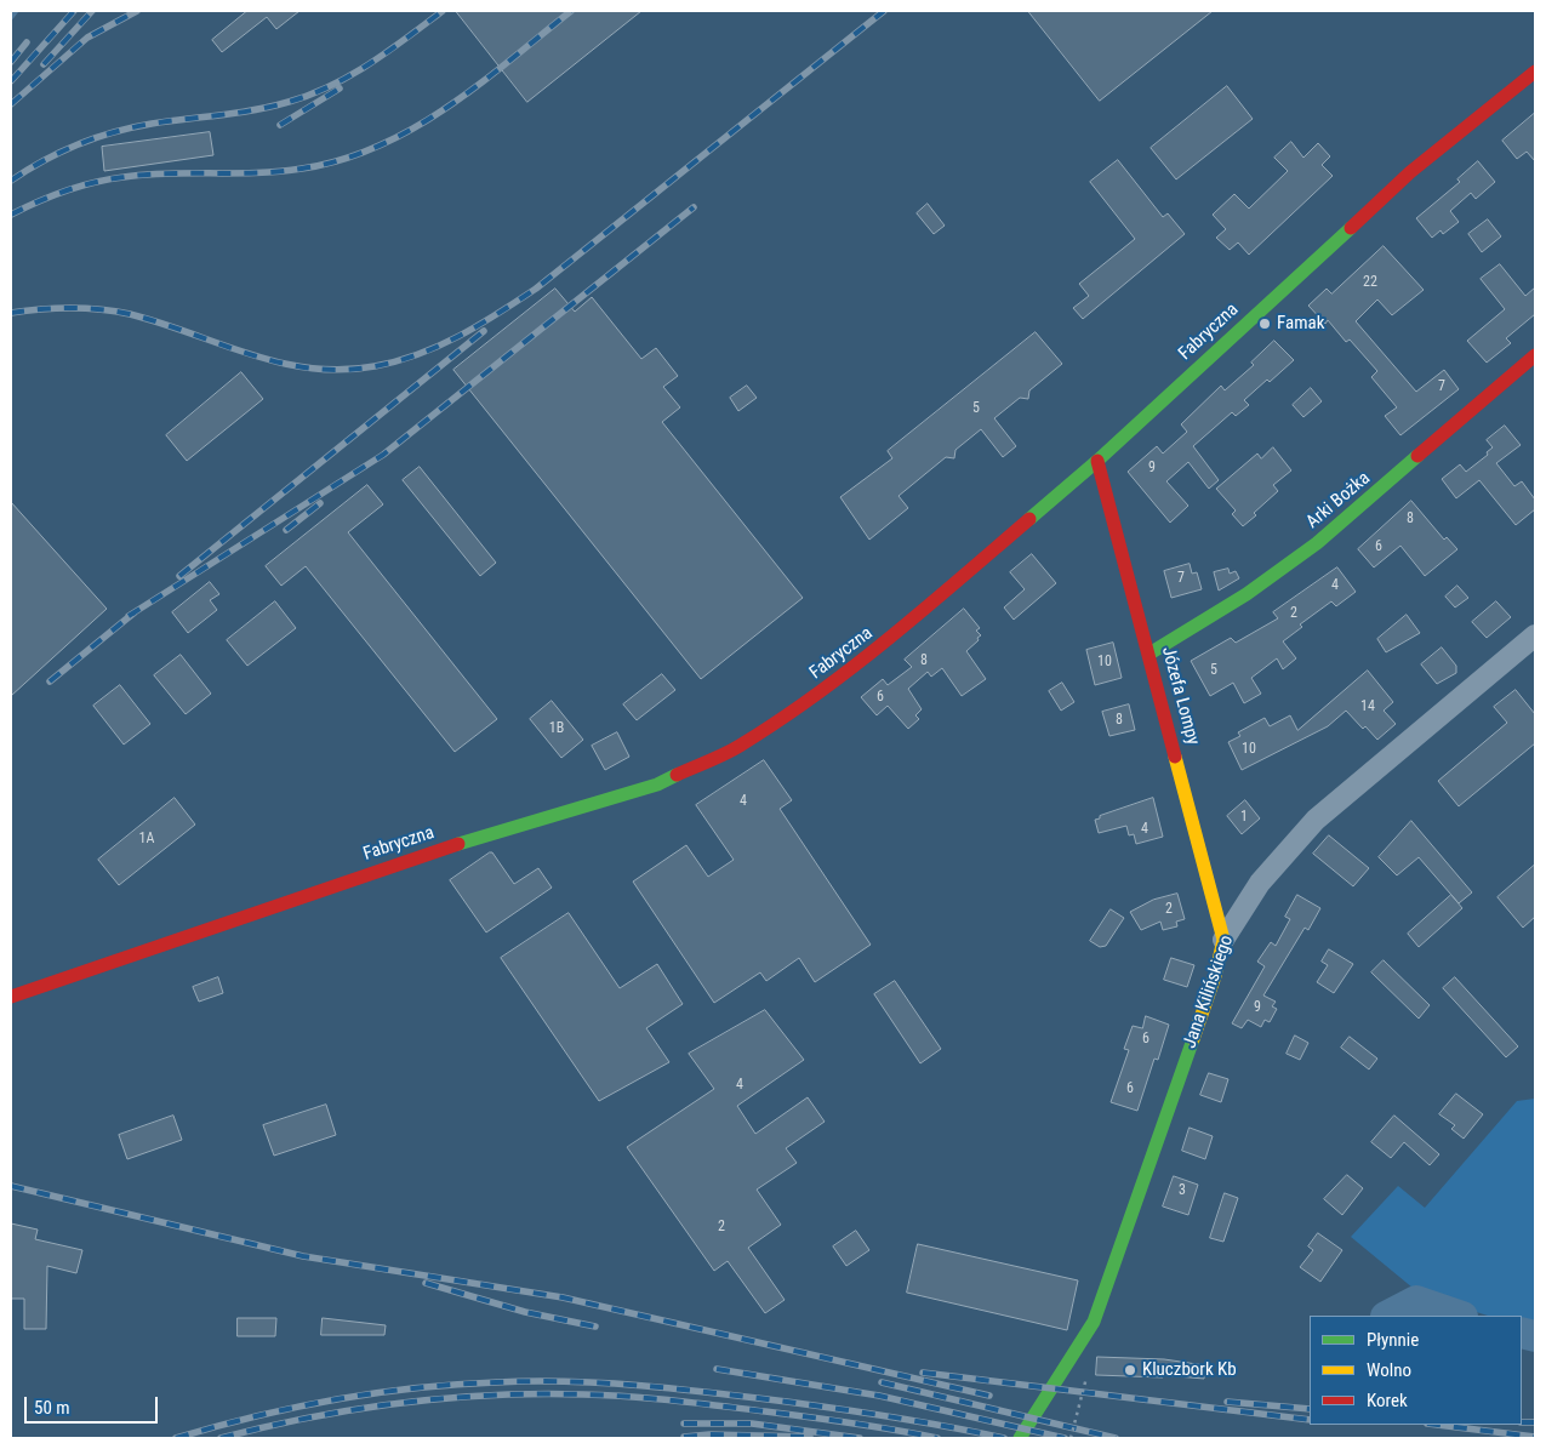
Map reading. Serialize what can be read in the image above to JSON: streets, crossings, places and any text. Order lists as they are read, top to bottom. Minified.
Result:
{"streets":{"street":["Fabryczna","Arki Bożka","Józefa Lompy","Jana Kilińskiego"]},"crossings":[["Fabryczna","Józefa Lompy"],["Arki Bożka","Józefa Lompy"],["Józefa Lompy","Jana Kilińskiego"]],"places":["Famak","Kluczbork Kb"],"house_numbers":["22","7","5","9","8","6","7","4","2","8","10","5","6","14","8","1B","10","4","1","4","1A","2","9","6","4","6","3","2"],"legend":["Płynnie","Wolno","Korek"],"scale_bar":"50 m"}
